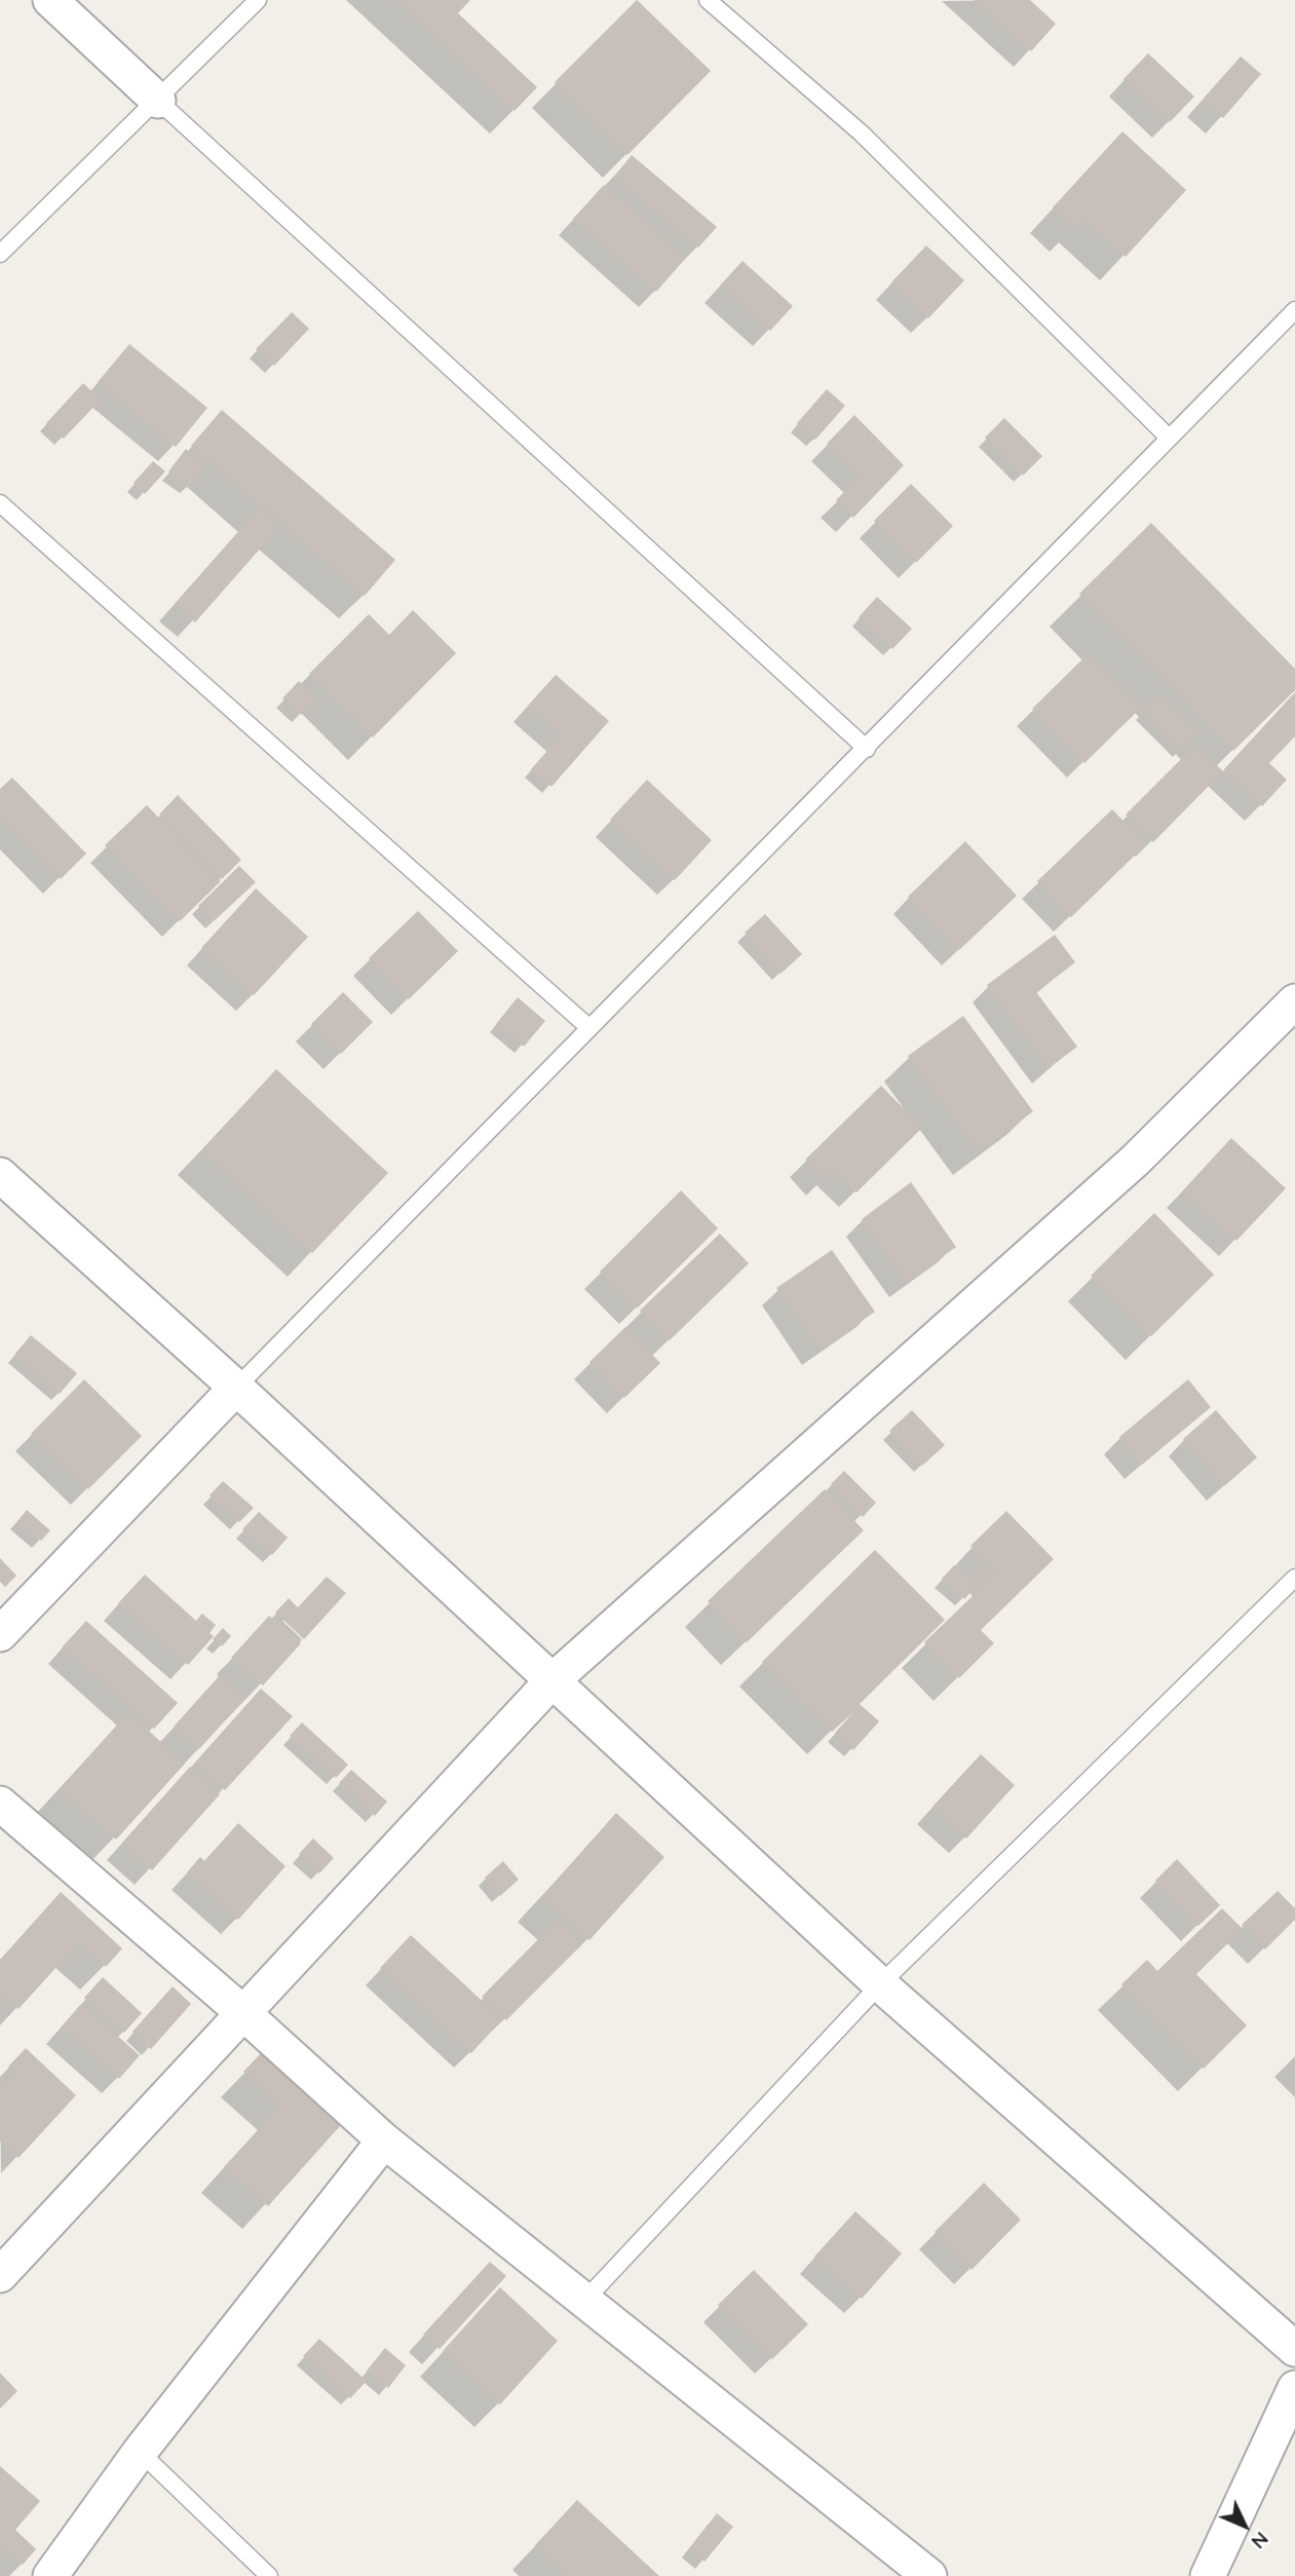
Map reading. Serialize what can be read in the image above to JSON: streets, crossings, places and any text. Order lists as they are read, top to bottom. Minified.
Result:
{"north":"bottom right"}
